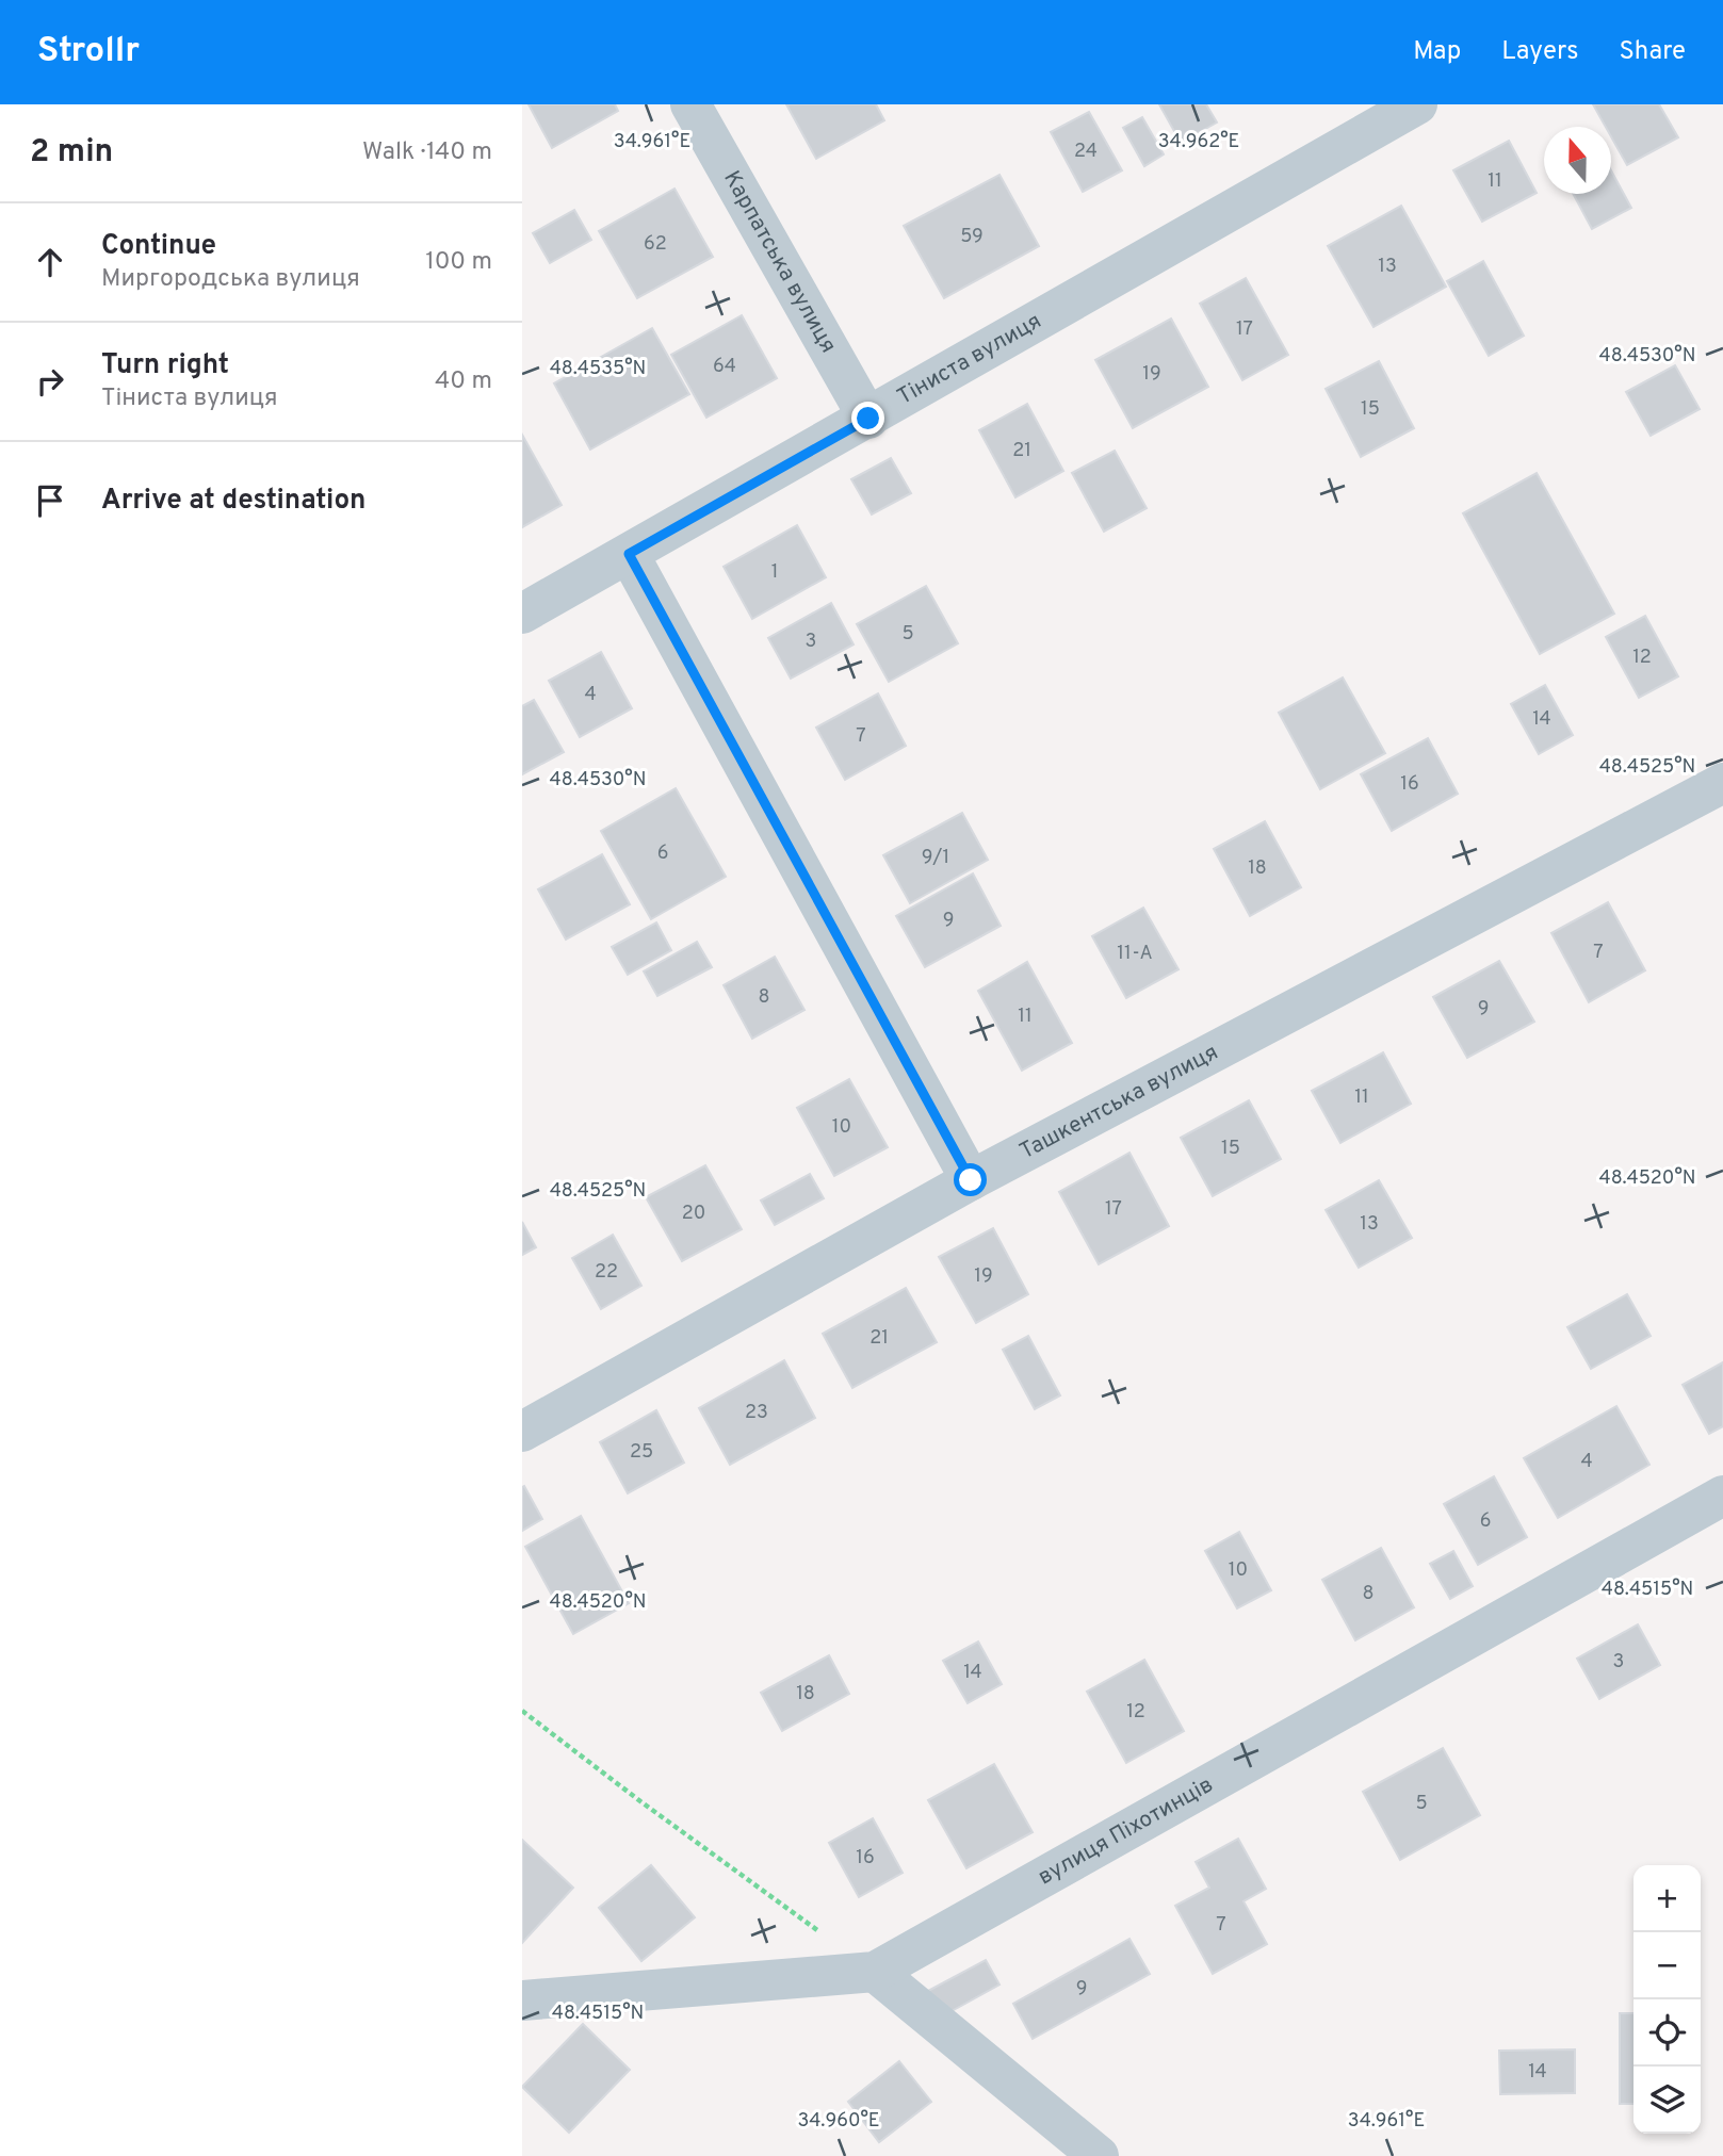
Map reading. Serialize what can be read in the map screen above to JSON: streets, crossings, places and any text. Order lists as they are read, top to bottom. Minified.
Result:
{"streets":{"street":["Карпатська вулиця","Тіниста вулиця","Ташкентська вулиця","вулиця Піхотинців"]},"crossings":[["Карпатська вулиця","Тіниста вулиця"]],"house_numbers":["24","11","59","62","13","17","64","19","15","21","1","5","3","12","4","14","7","16","6","9/1","18","9","7","11-А","8","9","11","11","10","15","17","20","13","22","19","21","23","25","4","6","10","8","3","14","18","12","5","16","7","9","14"],"north":"top","page":{"header":"Strollr","nav":["Map","Layers","Share"],"heading":["2 min","Walk · 140 m"],"list":[["Continue","Миргородська вулиця","100 m"],["Turn right","Тіниста вулиця","40 m"],"Arrive at destination"],"map_buttons":["+","−"]},"coordinates":["34.961°E","34.962°E","48.4530°N","48.4535°N","48.4525°N","48.4520°N","48.4515°N","34.960°E"]}
